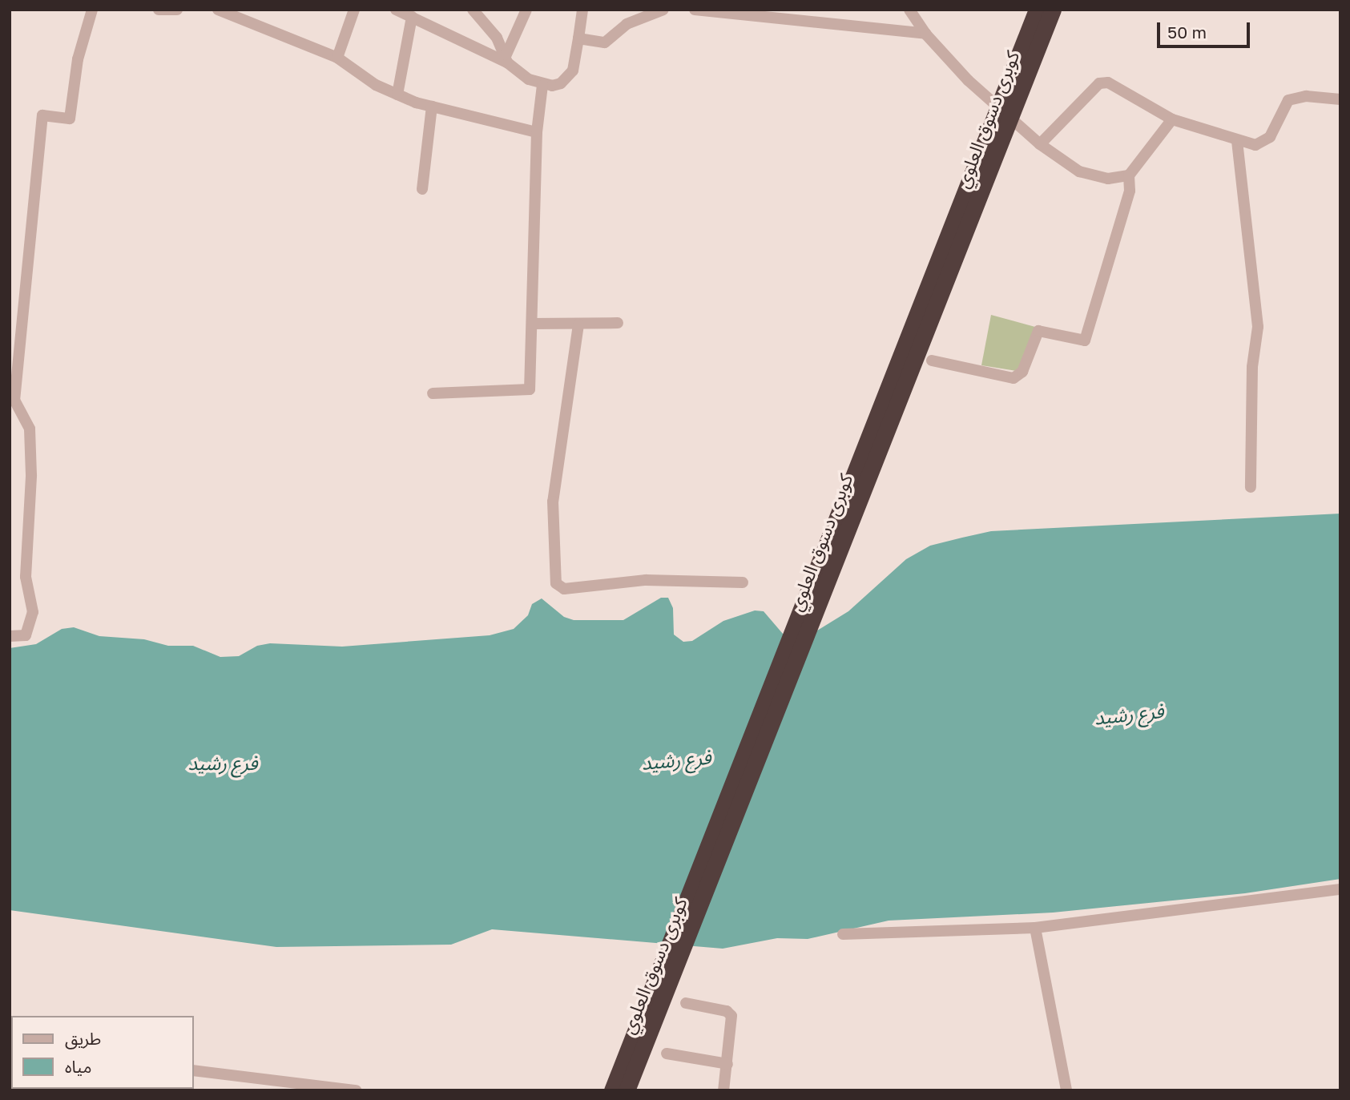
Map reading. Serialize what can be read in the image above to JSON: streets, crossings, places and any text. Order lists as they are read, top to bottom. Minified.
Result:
{"streets":{"highway":["كوبرى دسوق العلوي"]},"water":["فرع رشيد"],"legend":["طريق","مياه"],"scale_bar":"50 m"}
